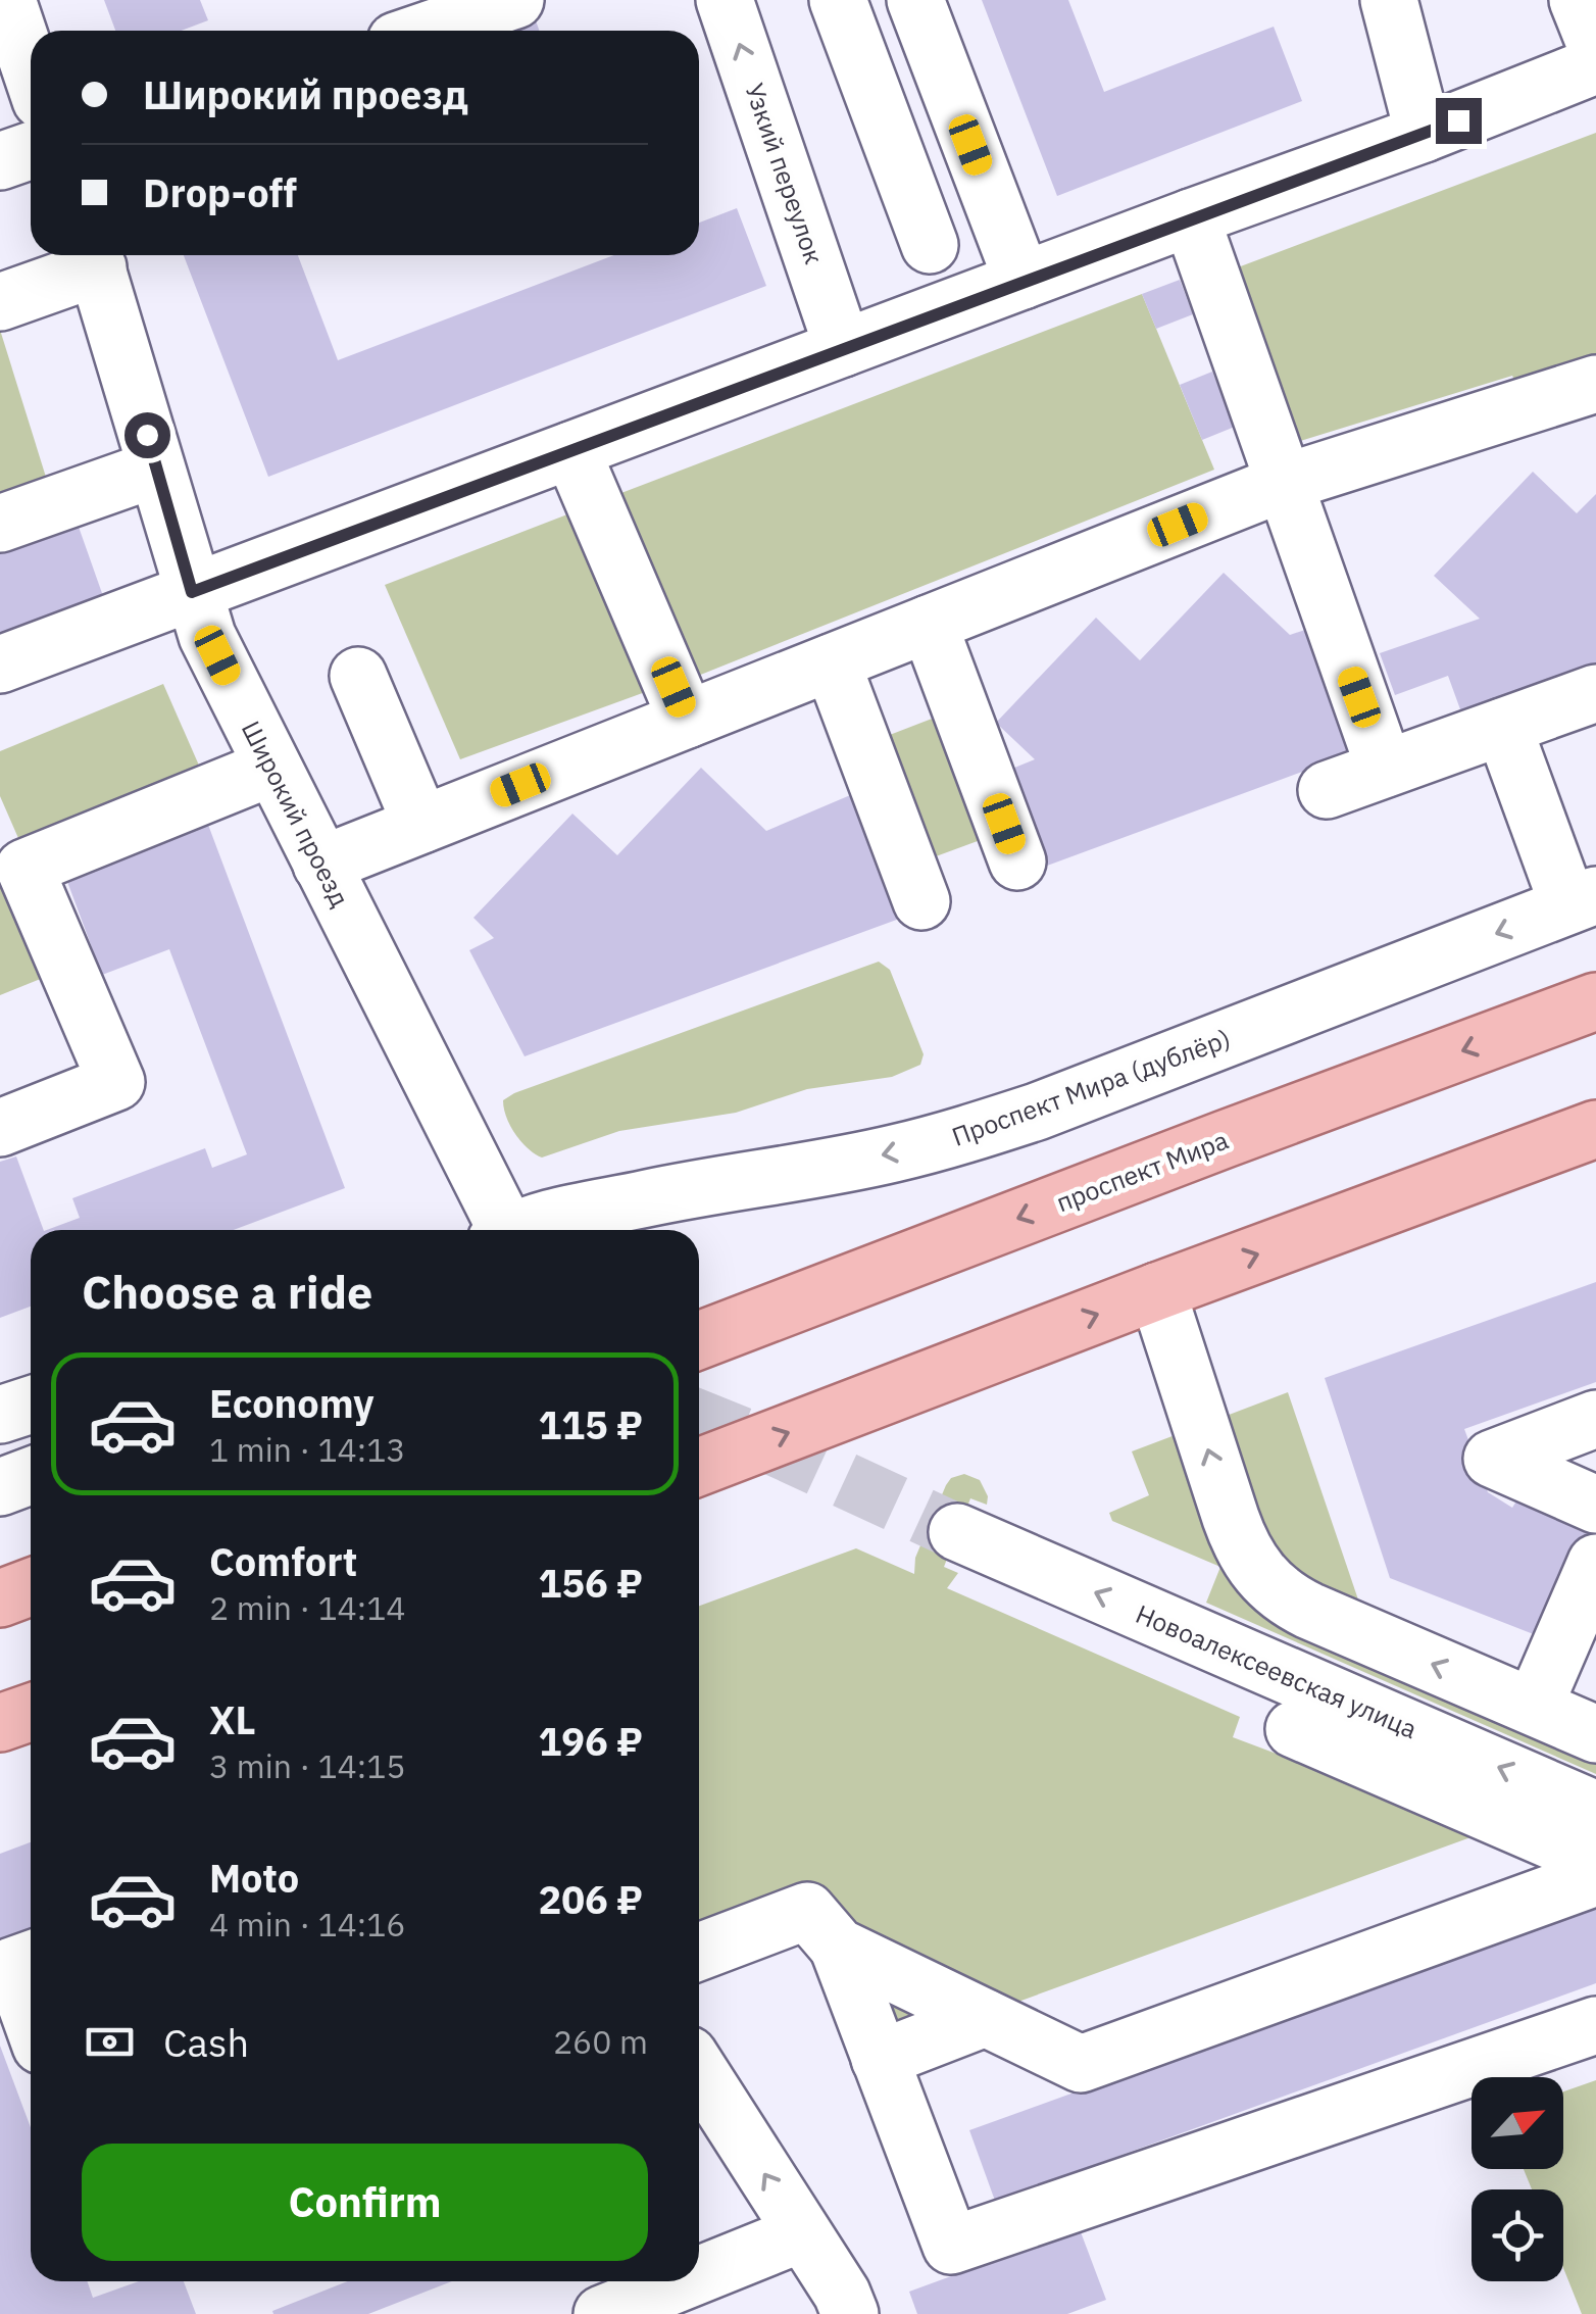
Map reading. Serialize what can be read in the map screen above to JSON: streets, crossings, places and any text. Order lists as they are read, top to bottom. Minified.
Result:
{"streets":{"main road":["проспект Мира"],"street":["Узкий переулок","Широкий проезд","Проспект Мира (дублёр)","Новоалексеевская улица"]},"north":"top right","page":{"banner":["Широкий проезд","Drop-off"],"heading":"Choose a ride","list":[{"name":"Economy","note":"1 min · 14:13","value":"115 ₽"},{"name":"Comfort","note":"2 min · 14:14","value":"156 ₽"},{"name":"XL","note":"3 min · 14:15","value":"196 ₽"},{"name":"Moto","note":"4 min · 14:16","value":"206 ₽"}],"pay":["Cash","260 m"],"buttons":"Confirm"}}
